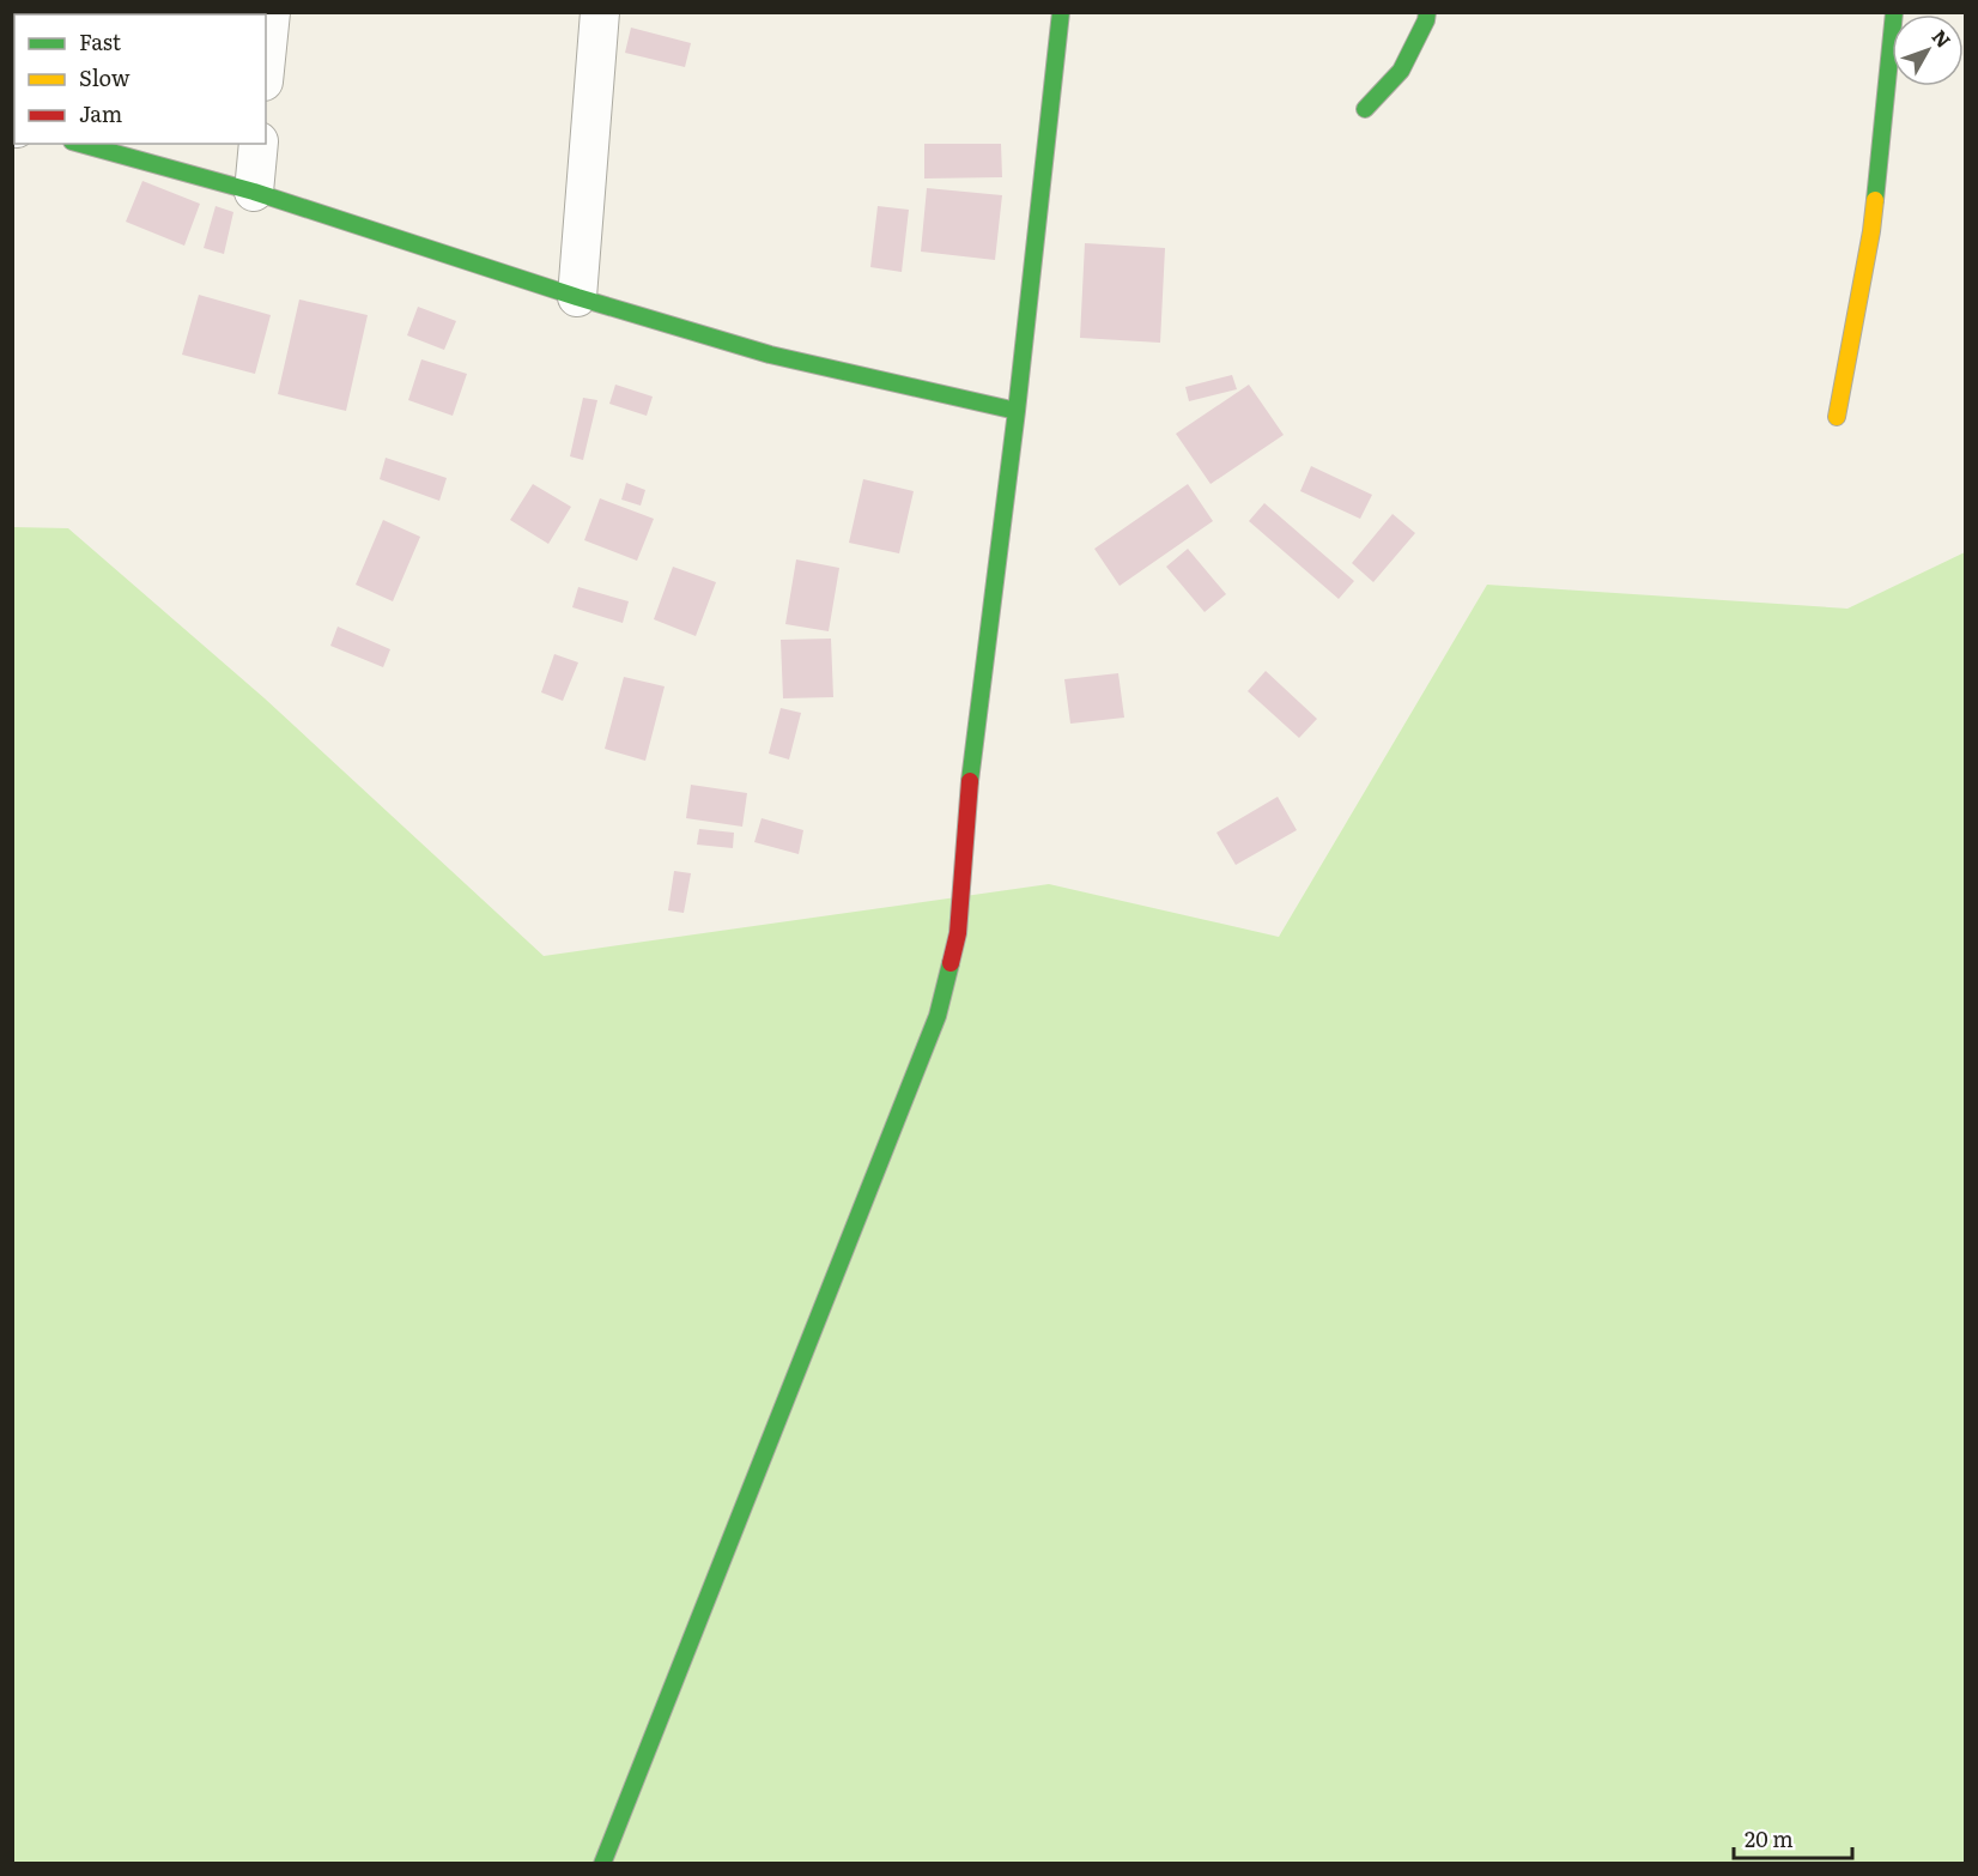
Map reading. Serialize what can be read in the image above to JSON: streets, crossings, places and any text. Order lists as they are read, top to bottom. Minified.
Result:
{"legend":["Fast","Slow","Jam"],"scale_bar":"20 m","north":"top right"}
